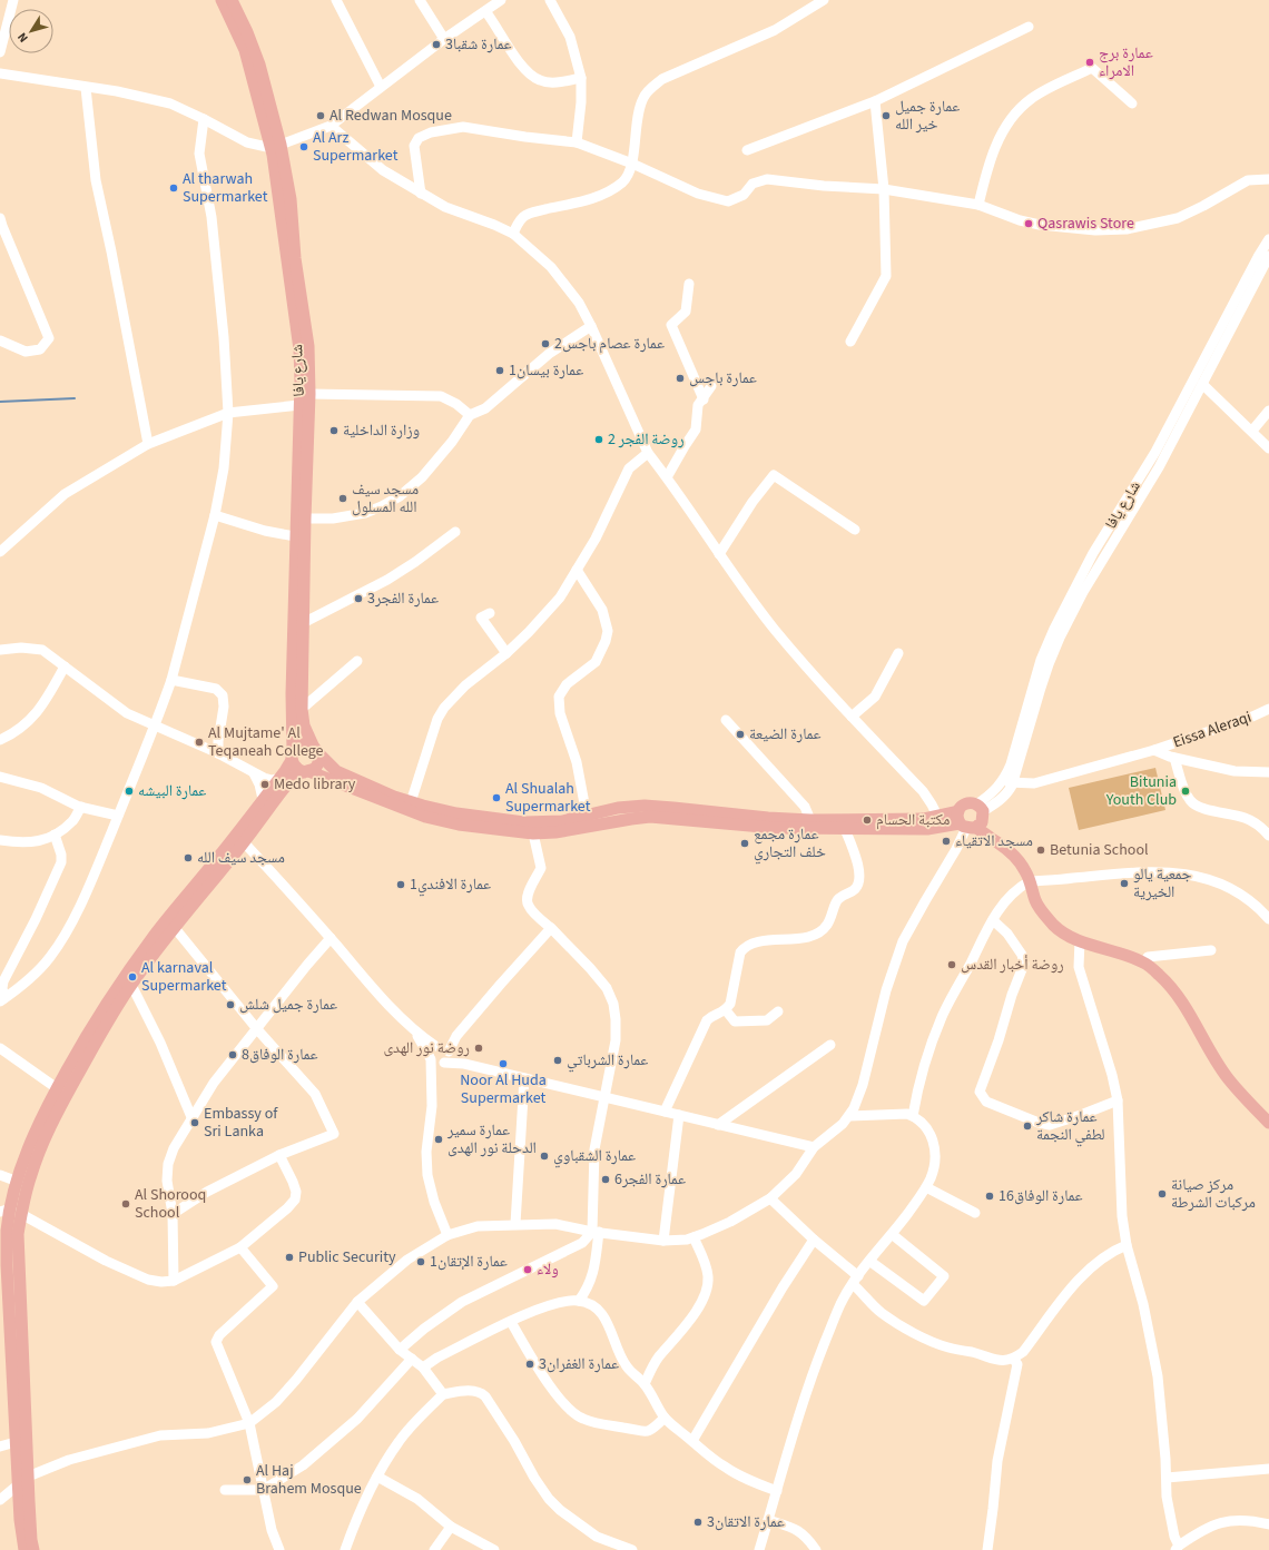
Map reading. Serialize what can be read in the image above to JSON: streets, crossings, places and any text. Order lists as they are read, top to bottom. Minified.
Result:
{"streets":{"main road":["شارع يافا"],"street":["Eissa Aleraqi"]},"places":["عمارة شقبا3","عمارة برج الامراء","Al Redwan Mosque","عمارة جميل خير الله","Al Arz Supermarket","Al tharwah Supermarket","Qasrawis Store","عمارة عصام باجس2","عمارة بيسان1","عمارة باجس","وزارة الداخلية","روضة الفجر 2","مسجد سيف الله المسلول","عمارة الفجر3","عمارة الضيعة","Al Mujtame' Al Teqaneah College","Medo library","عمارة البيشه","Bitunia Youth Club","Al Shualah Supermarket","مكتبة الحسام","مسجد الاتقياء","عمارة مجمع خلف التجاري","Betunia School","مسجد سيف الله","جمعية يالو الخيرية","عمارة الافندي1","روضة أخبار القدس","Al karnaval Supermarket","عمارة جميل شلش","روضة نور الهدى","عمارة الوفاق8","عمارة الشرباتي","Noor Al Huda Supermarket","Embassy of Sri Lanka","عمارة شاكر لطفي النجمة","عمارة سمير الدحلة نور الهدى","عمارة الشقباوي","عمارة الفجر6","مركز صيانة مركبات الشرطة","عمارة الوفاق16","Al Shorooq School","Public Security","عمارة الإتقان1","ولاء","عمارة الغفران3","Al Haj Brahem Mosque","عمارة الاتقان3"],"north":"bottom left"}
